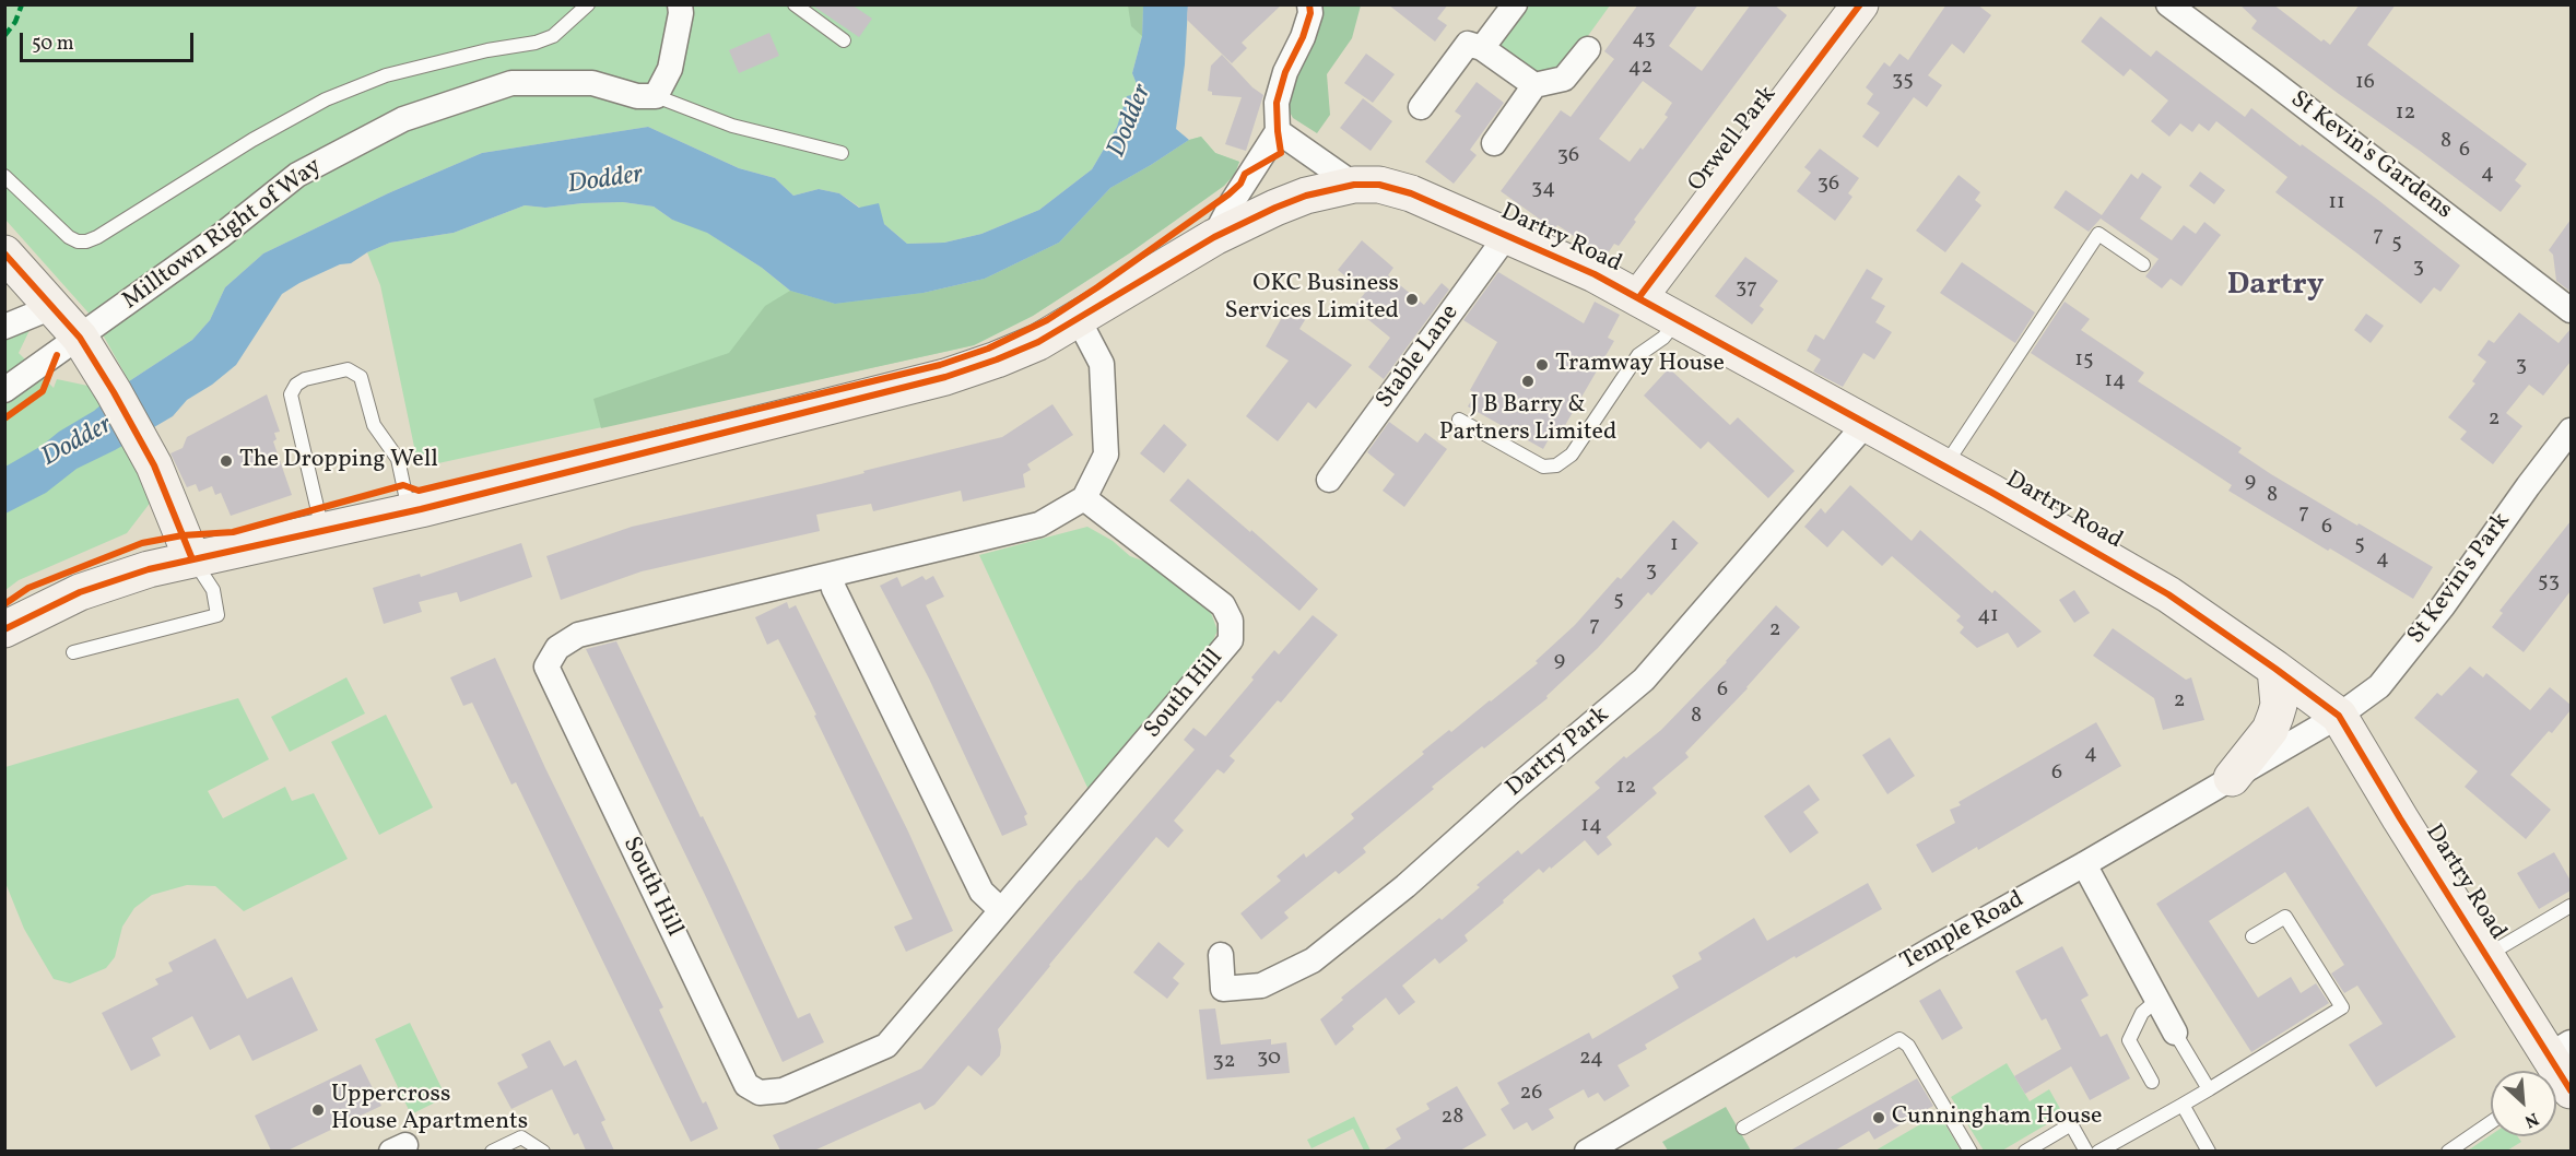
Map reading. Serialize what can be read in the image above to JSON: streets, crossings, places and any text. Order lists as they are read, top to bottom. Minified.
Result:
{"streets":{"main road":["Orwell Park","Dartry Road"],"street":["St Kevin's Gardens","Milltown Right of Way","Stable Lane","St Kevin's Park","South Hill","Dartry Park","Temple Road"]},"crossings":[["Orwell Park","Dartry Road"],["Dartry Road","Stable Lane"],["Dartry Road","St Kevin's Park"],["Dartry Road","Dartry Park"],["Dartry Road","Temple Road"],["St Kevin's Park","Temple Road"]],"districts":["Dartry"],"water":["Dodder"],"places":["OKC Business Services Limited","Tramway House","J B Barry & Partners Limited","The Dropping Well","Uppercross House Apartments","Cunningham House"],"house_numbers":["43","42","35","16","12","8","6","36","4","36","34","11","7","5","3","37","15","3","14","2","9","8","7","6","1","5","4","3","53","5","41","7","2","9","6","2","8","4","6","12","14","30","24","32","26","28"],"scale_bar":"50 m","north":"bottom right"}
